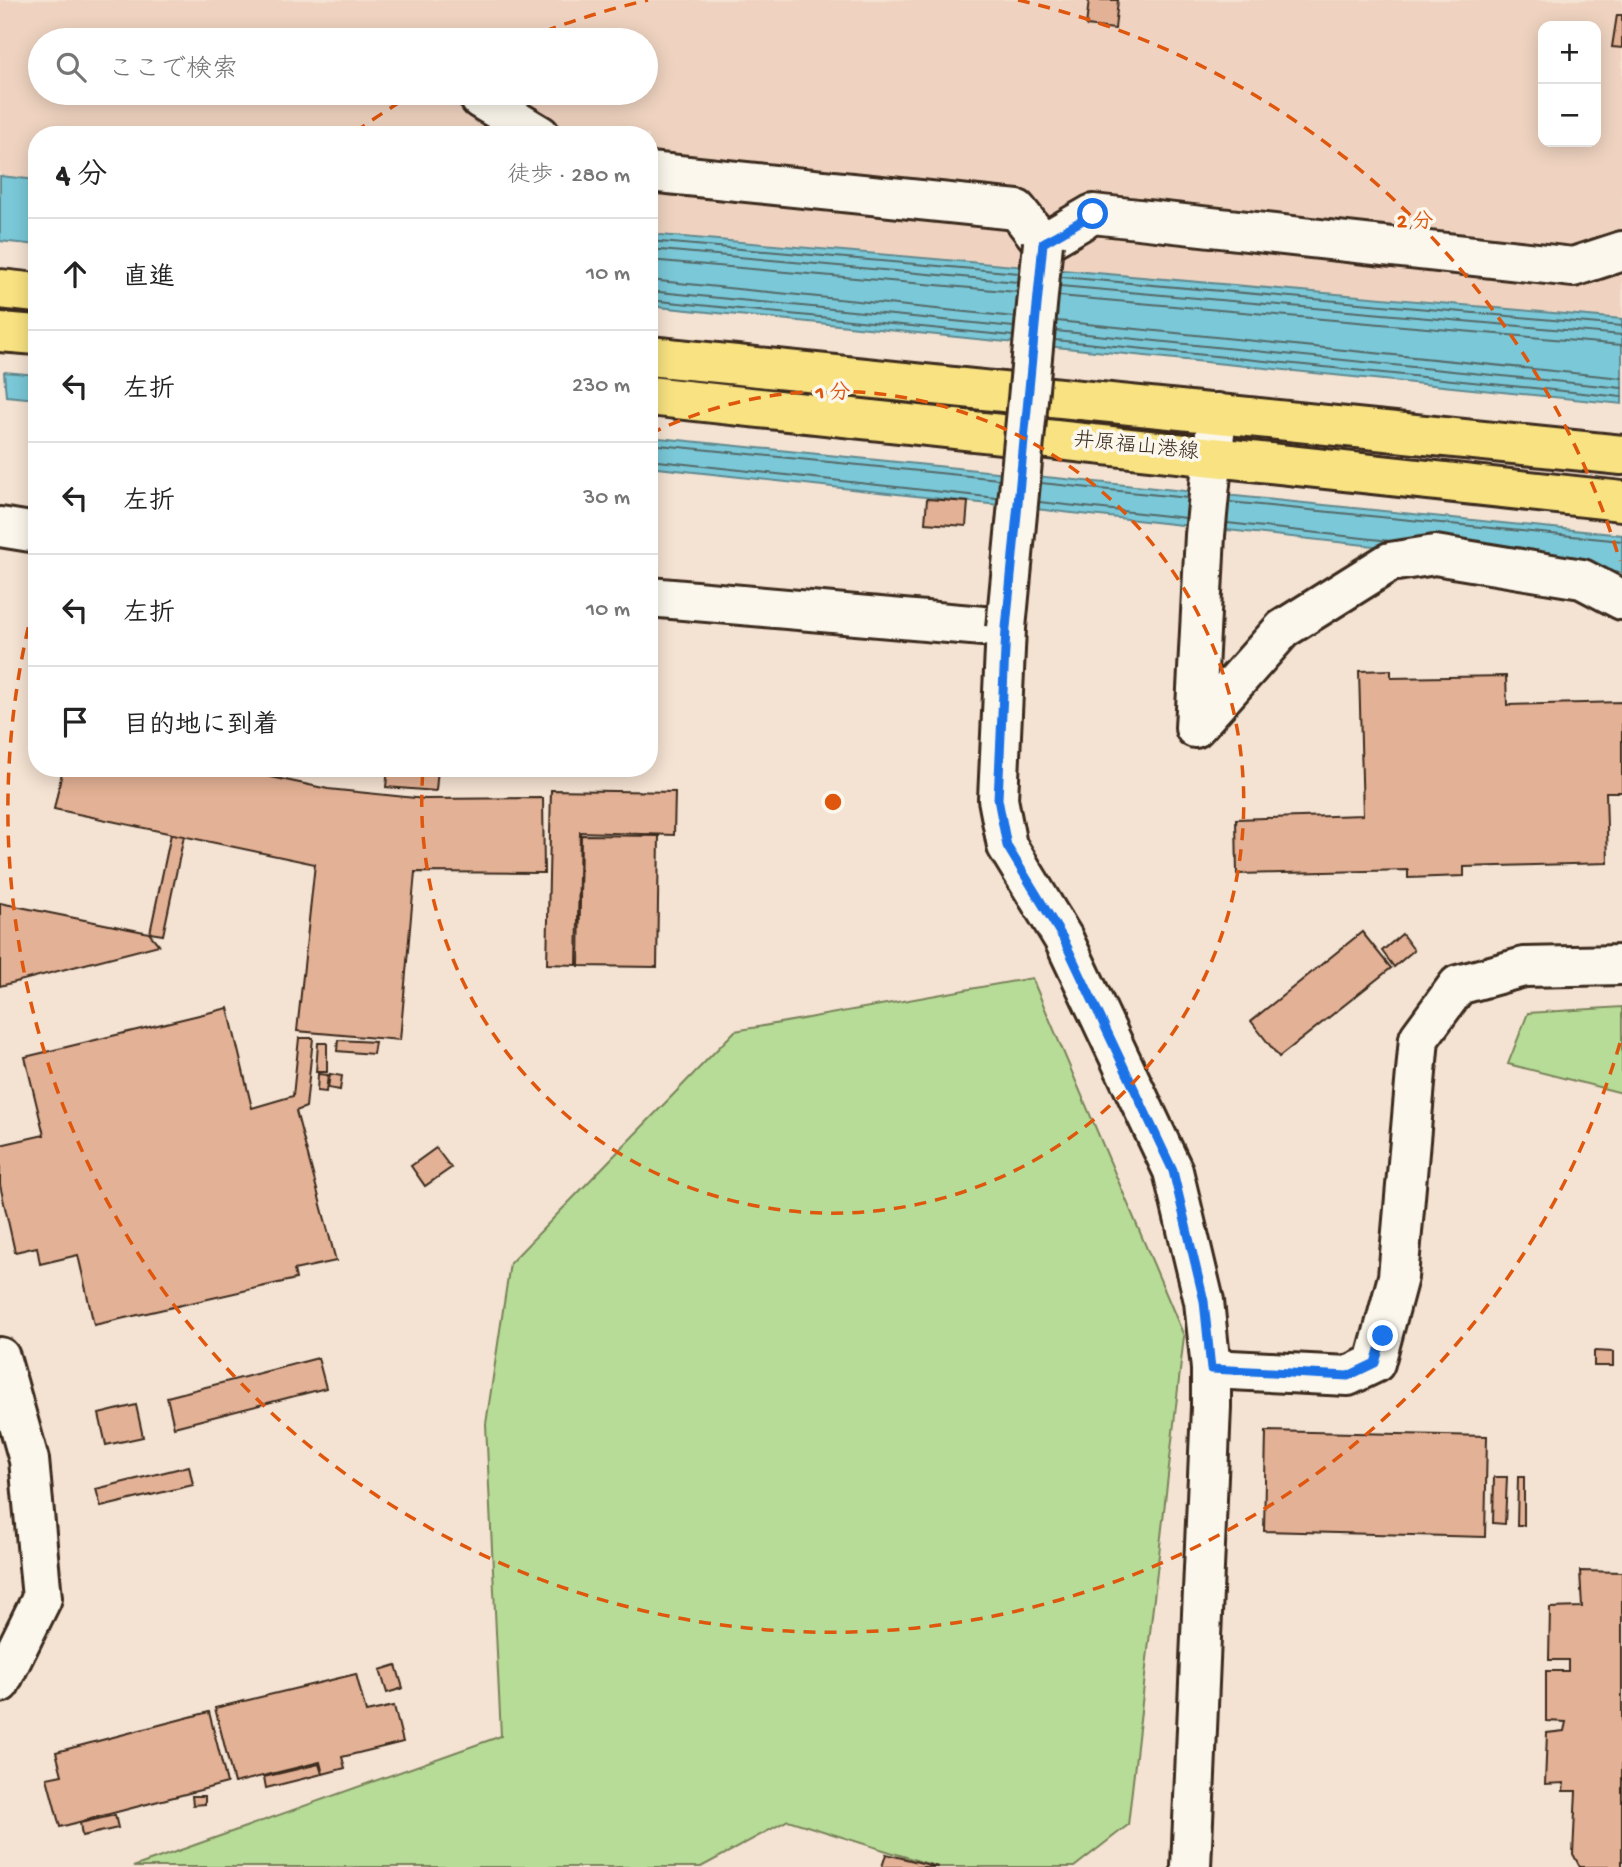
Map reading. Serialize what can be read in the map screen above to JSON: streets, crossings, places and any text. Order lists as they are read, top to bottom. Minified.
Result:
{"streets":{"main road":["井原福山港線"]},"page":{"map_buttons":["+","−"],"search":"ここで検索","heading":["4 分","徒歩 · 280 m"],"list":[["直進","10 m"],["左折","230 m"],["左折","30 m"],["左折","10 m"],"目的地に到着"]},"rings":["2 分","1 分"]}
